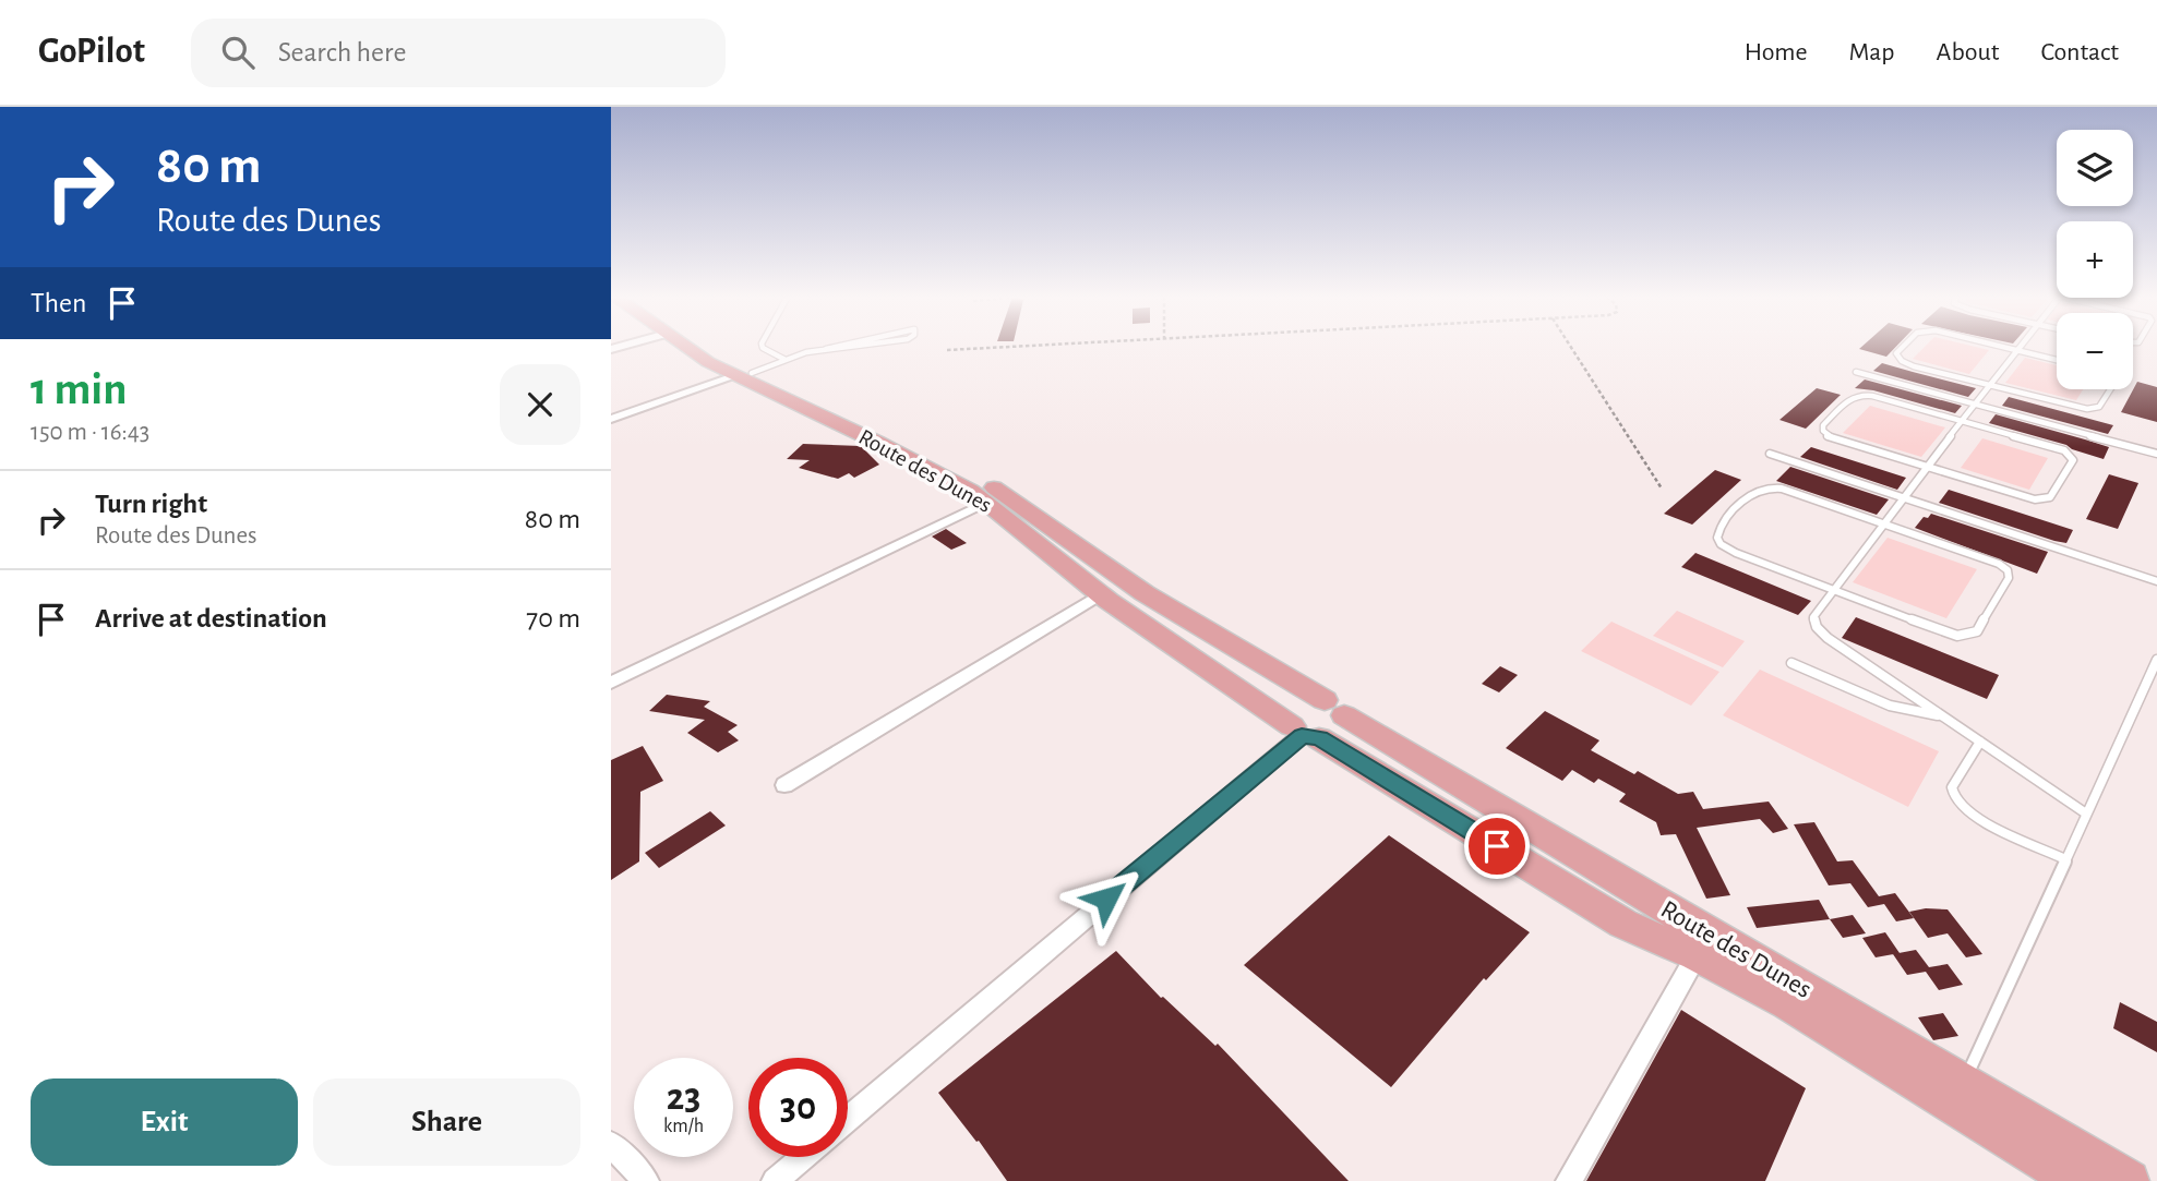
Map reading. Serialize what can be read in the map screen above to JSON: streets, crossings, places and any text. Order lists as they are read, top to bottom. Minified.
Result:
{"streets":{"main road":["Route des Dunes"]},"page":{"header":"GoPilot","search":"Search here","nav":["Home","Map","About","Contact"],"turn":["80 m","Route des Dunes"],"map_buttons":["+","−"],"then":"Then","heading":["1 min","150 m · 16:43"],"list":[{"name":"Turn right","note":"Route des Dunes","value":"80 m"},{"name":"Arrive at destination","value":"70 m"}],"speed":"23 km/h","limit":"30","buttons":["Exit","Share"]}}
